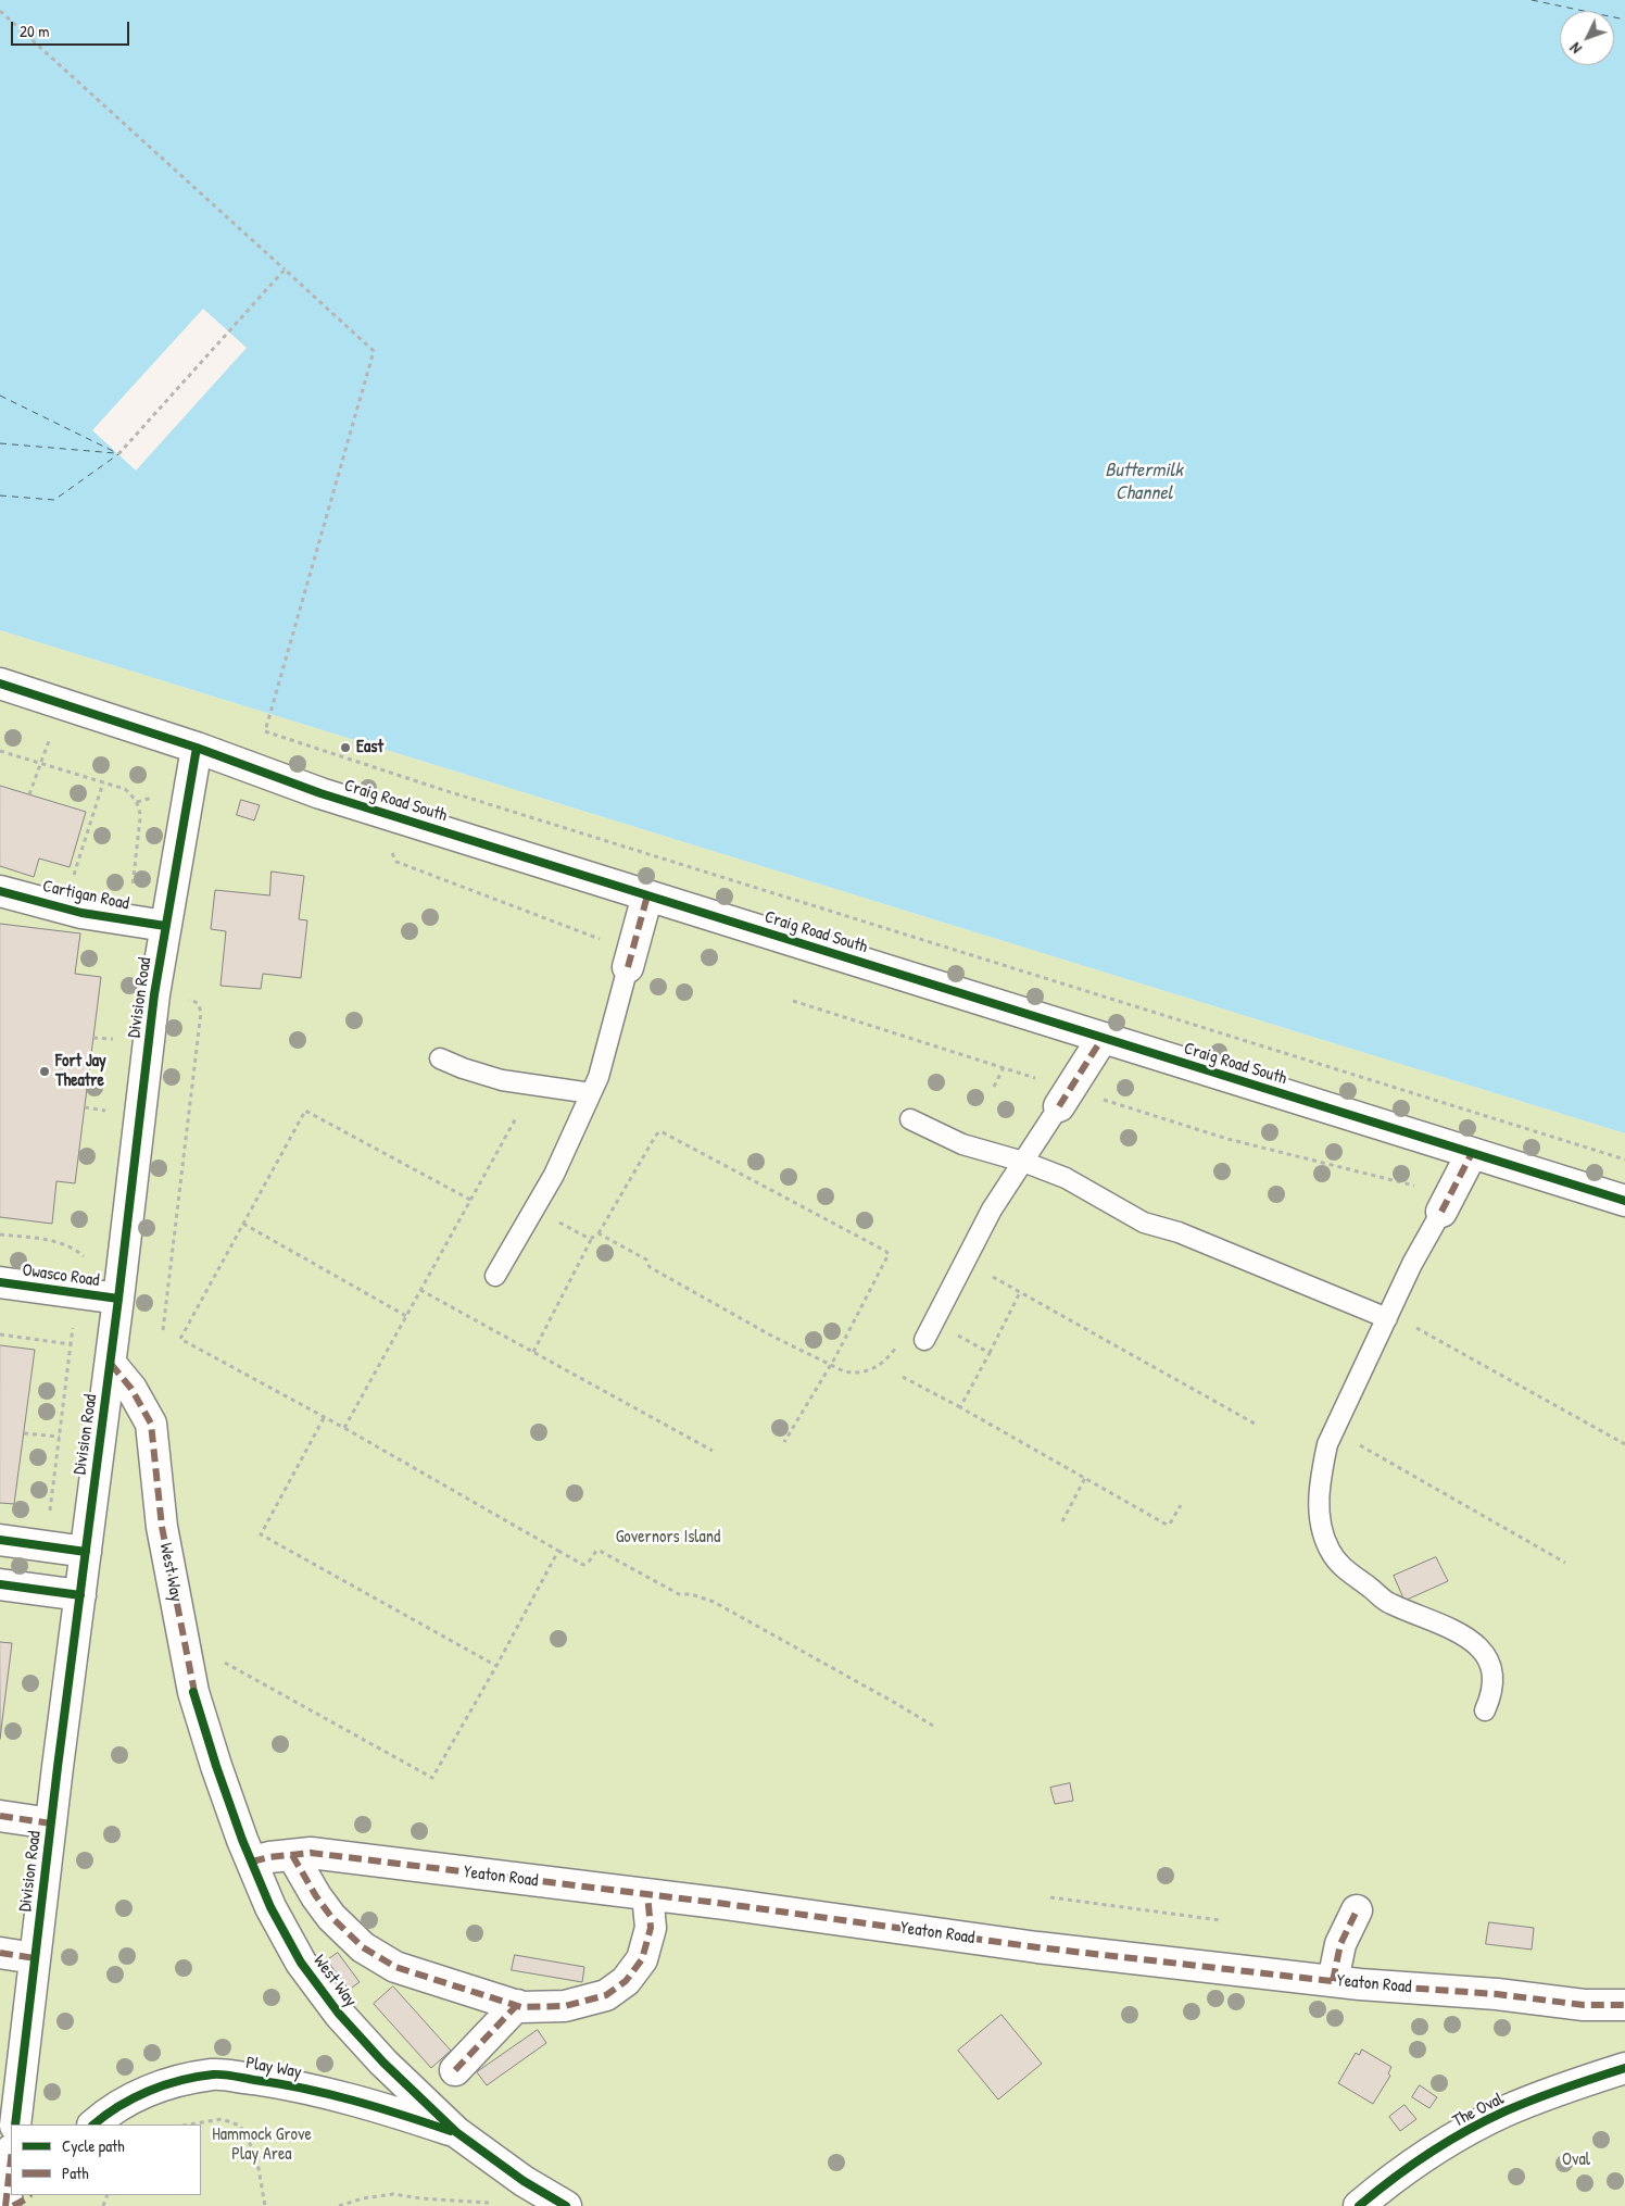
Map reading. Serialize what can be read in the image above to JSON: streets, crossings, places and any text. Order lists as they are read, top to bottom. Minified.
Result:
{"streets":{"street":["Craig Road South","Cartigan Road","Division Road","Owasco Road","West Way","Yeaton Road","Play Way","The Oval"]},"crossings":[["Craig Road South","Division Road"],["Cartigan Road","Division Road"],["Division Road","Owasco Road"],["Division Road","West Way"],["West Way","Yeaton Road"],["West Way","Play Way"]],"water":["Buttermilk Channel"],"parks":["Governors Island","Hammock Grove Play Area","Oval"],"places":["East","Fort Jay Theatre"],"legend":["Cycle path","Path"],"scale_bar":"20 m","north":"bottom left"}
